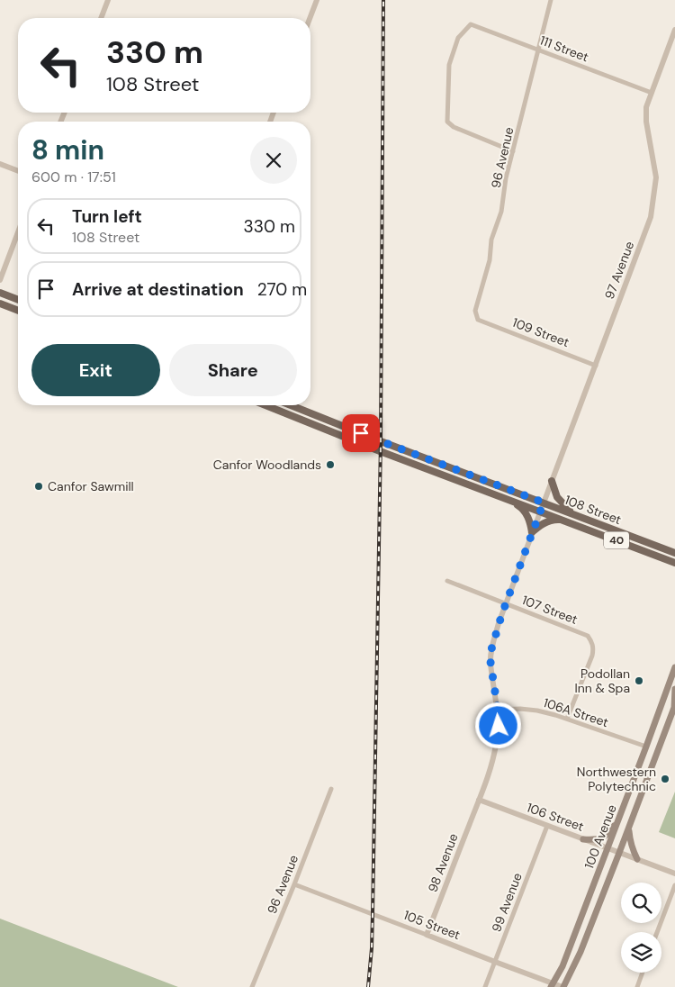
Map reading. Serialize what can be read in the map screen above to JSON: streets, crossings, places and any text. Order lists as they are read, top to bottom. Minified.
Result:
{"streets":{"main road":["108 Street","40","100 Avenue"],"street":["111 Street","96 Avenue","97 Avenue","109 Street","107 Street","106A Street","106 Street","98 Avenue","99 Avenue","105 Street"]},"crossings":[["111 Street","96 Avenue"],["111 Street","97 Avenue"],["96 Avenue","109 Street"],["96 Avenue","105 Street"],["97 Avenue","109 Street"],["97 Avenue","108 Street"],["97 Avenue","107 Street"],["97 Avenue","98 Avenue"],["107 Street","106A Street"],["107 Street","98 Avenue"],["106A Street","100 Avenue"],["106A Street","98 Avenue"],["106 Street","100 Avenue"],["106 Street","98 Avenue"],["106 Street","99 Avenue"],["100 Avenue","105 Street"],["98 Avenue","105 Street"],["99 Avenue","105 Street"]],"places":["Canfor Woodlands","Canfor Sawmill","Podollan Inn & Spa","Northwestern Polytechnic"],"page":{"turn":["330 m","108 Street"],"heading":["8 min","600 m · 17:51"],"list":[{"name":"Turn left","note":"108 Street","value":"330 m"},{"name":"Arrive at destination","value":"270 m"}],"buttons":["Exit","Share"]}}
